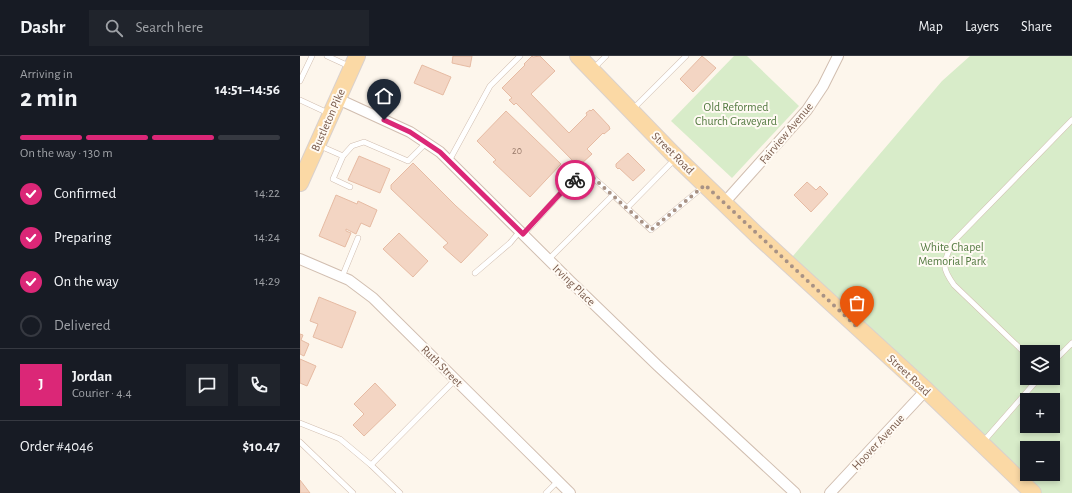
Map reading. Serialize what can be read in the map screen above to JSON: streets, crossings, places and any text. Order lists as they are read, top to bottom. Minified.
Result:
{"streets":{"main road":["Bustleton Pike","Street Road"],"street":["Fairview Avenue","Irving Place","Ruth Street","Hoover Avenue"]},"crossings":[["Bustleton Pike","Irving Place"],["Fairview Avenue","Street Road"],["Street Road","Hoover Avenue"]],"parks":["Old Reformed Church Graveyard","White Chapel Memorial Park"],"house_numbers":["20"],"page":{"header":"Dashr","search":"Search here","nav":["Map","Layers","Share"],"heading":["2 min","Arriving in","14:51–14:56"],"panel":["Jordan","Courier · 4.4","Order #4046","$10.47"],"bar":"On the way · 130 m","list":[["Confirmed","14:22"],["Preparing","14:24"],["On the way","14:29"],"Delivered"],"map_buttons":["+","−"],"round":"J"}}
